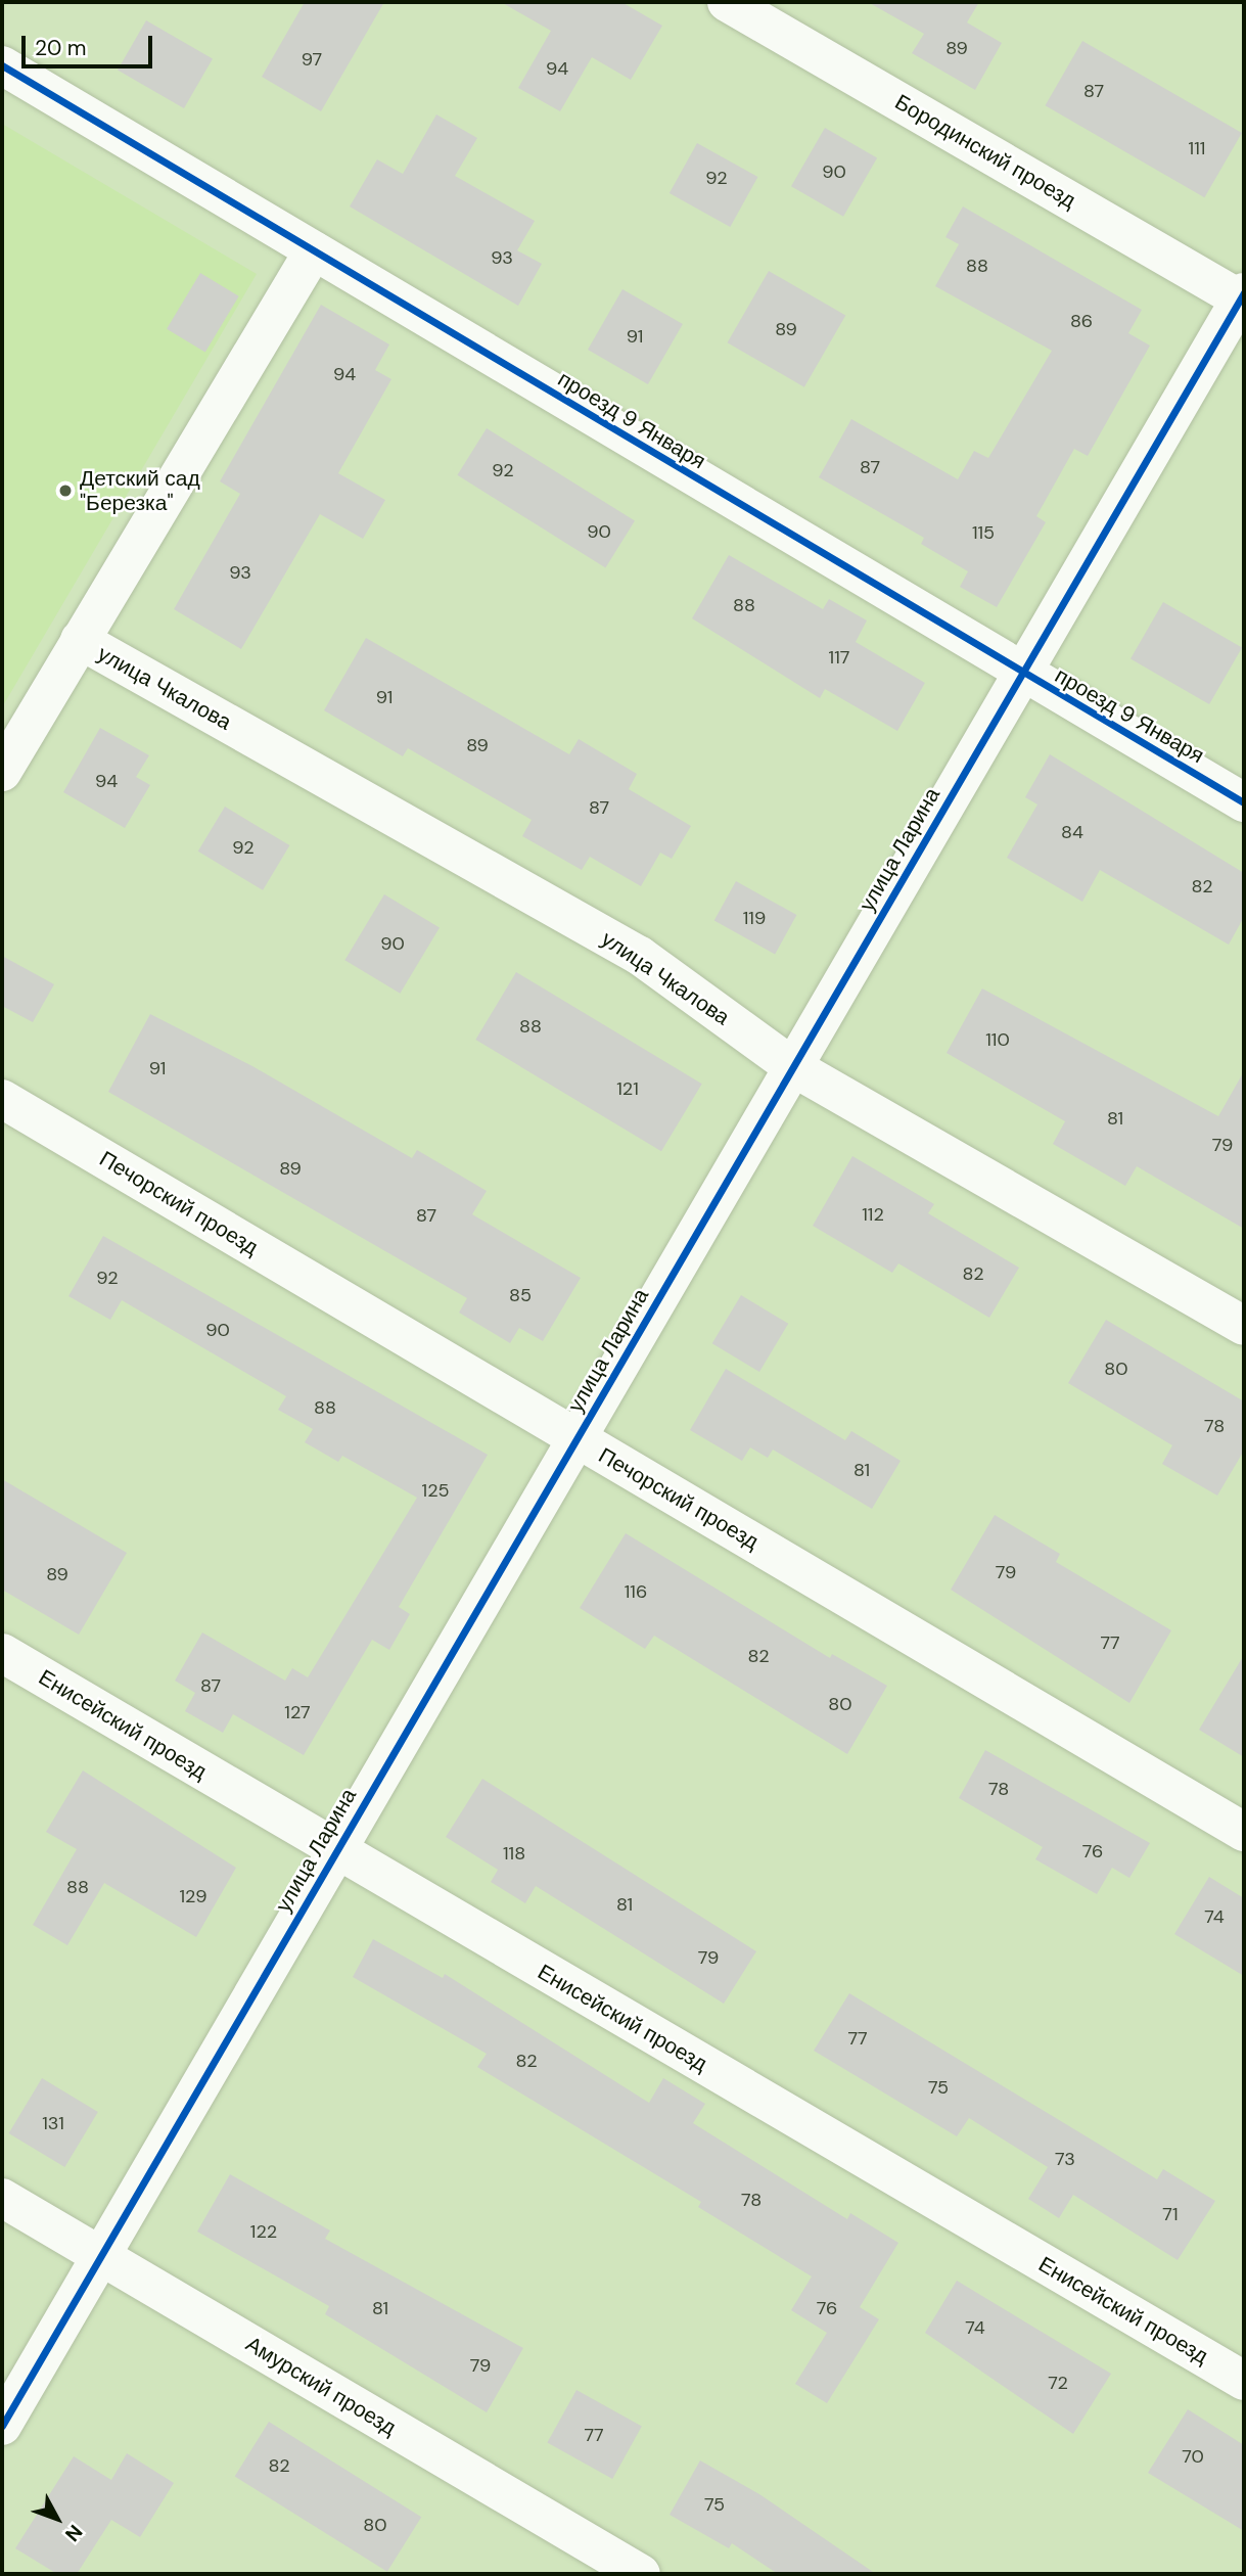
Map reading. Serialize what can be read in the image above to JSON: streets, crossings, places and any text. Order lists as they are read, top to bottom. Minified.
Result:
{"streets":{"street":["Бородинский проезд","проезд 9 Января","улица Чкалова","улица Ларина","Печорский проезд","Енисейский проезд","Амурский проезд"]},"crossings":[["Бородинский проезд","улица Ларина"],["проезд 9 Января","улица Ларина"],["улица Чкалова","улица Ларина"],["улица Ларина","Печорский проезд"],["улица Ларина","Енисейский проезд"],["улица Ларина","Амурский проезд"]],"places":["Детский сад \"Березка\""],"house_numbers":["89","97","94","87","111","90","92","93","88","86","89","91","94","87","92","90","115","93","88","117","91","89","94","87","84","92","82","119","90","88","110","91","121","81","79","89","112","87","82","92","85","90","80","88","78","81","125","79","89","116","77","82","87","80","127","78","76","118","88","129","81","74","79","77","82","75","131","73","78","71","122","81","76","74","79","72","77","70","82","75","80"],"scale_bar":"20 m","north":"bottom right"}
